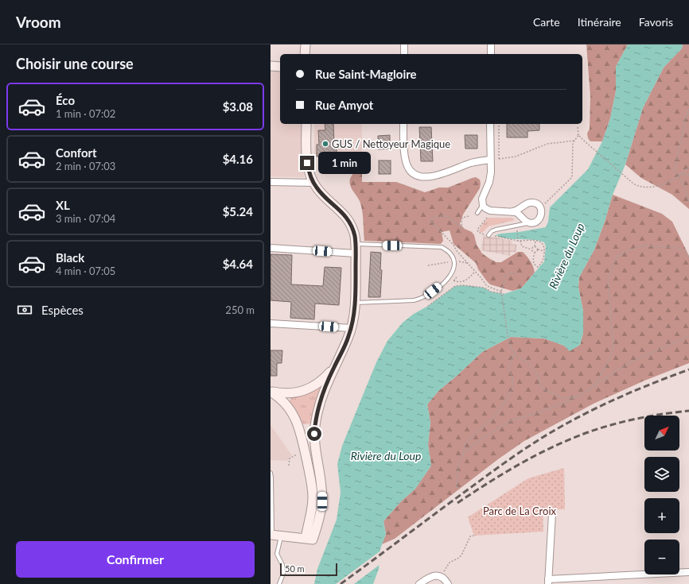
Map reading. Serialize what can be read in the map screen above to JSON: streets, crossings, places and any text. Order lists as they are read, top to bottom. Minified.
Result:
{"water":["Rivière du Loup"],"parks":["Parc de La Croix"],"places":["GUS / Nettoyeur Magique"],"scale_bar":"50 m","north":"top right","page":{"header":"Vroom","nav":["Carte","Itinéraire","Favoris"],"heading":"Choisir une course","banner":["Rue Saint-Magloire","Rue Amyot"],"list":[{"name":"Éco","note":"1 min · 07:02","value":"$3.08"},{"name":"Confort","note":"2 min · 07:03","value":"$4.16"},{"name":"XL","note":"3 min · 07:04","value":"$5.24"},{"name":"Black","note":"4 min · 07:05","value":"$4.64"}],"bubble":"1 min","pay":["Espèces","250 m"],"map_buttons":["+","−"],"buttons":"Confirmer","scale":"50 m"}}
